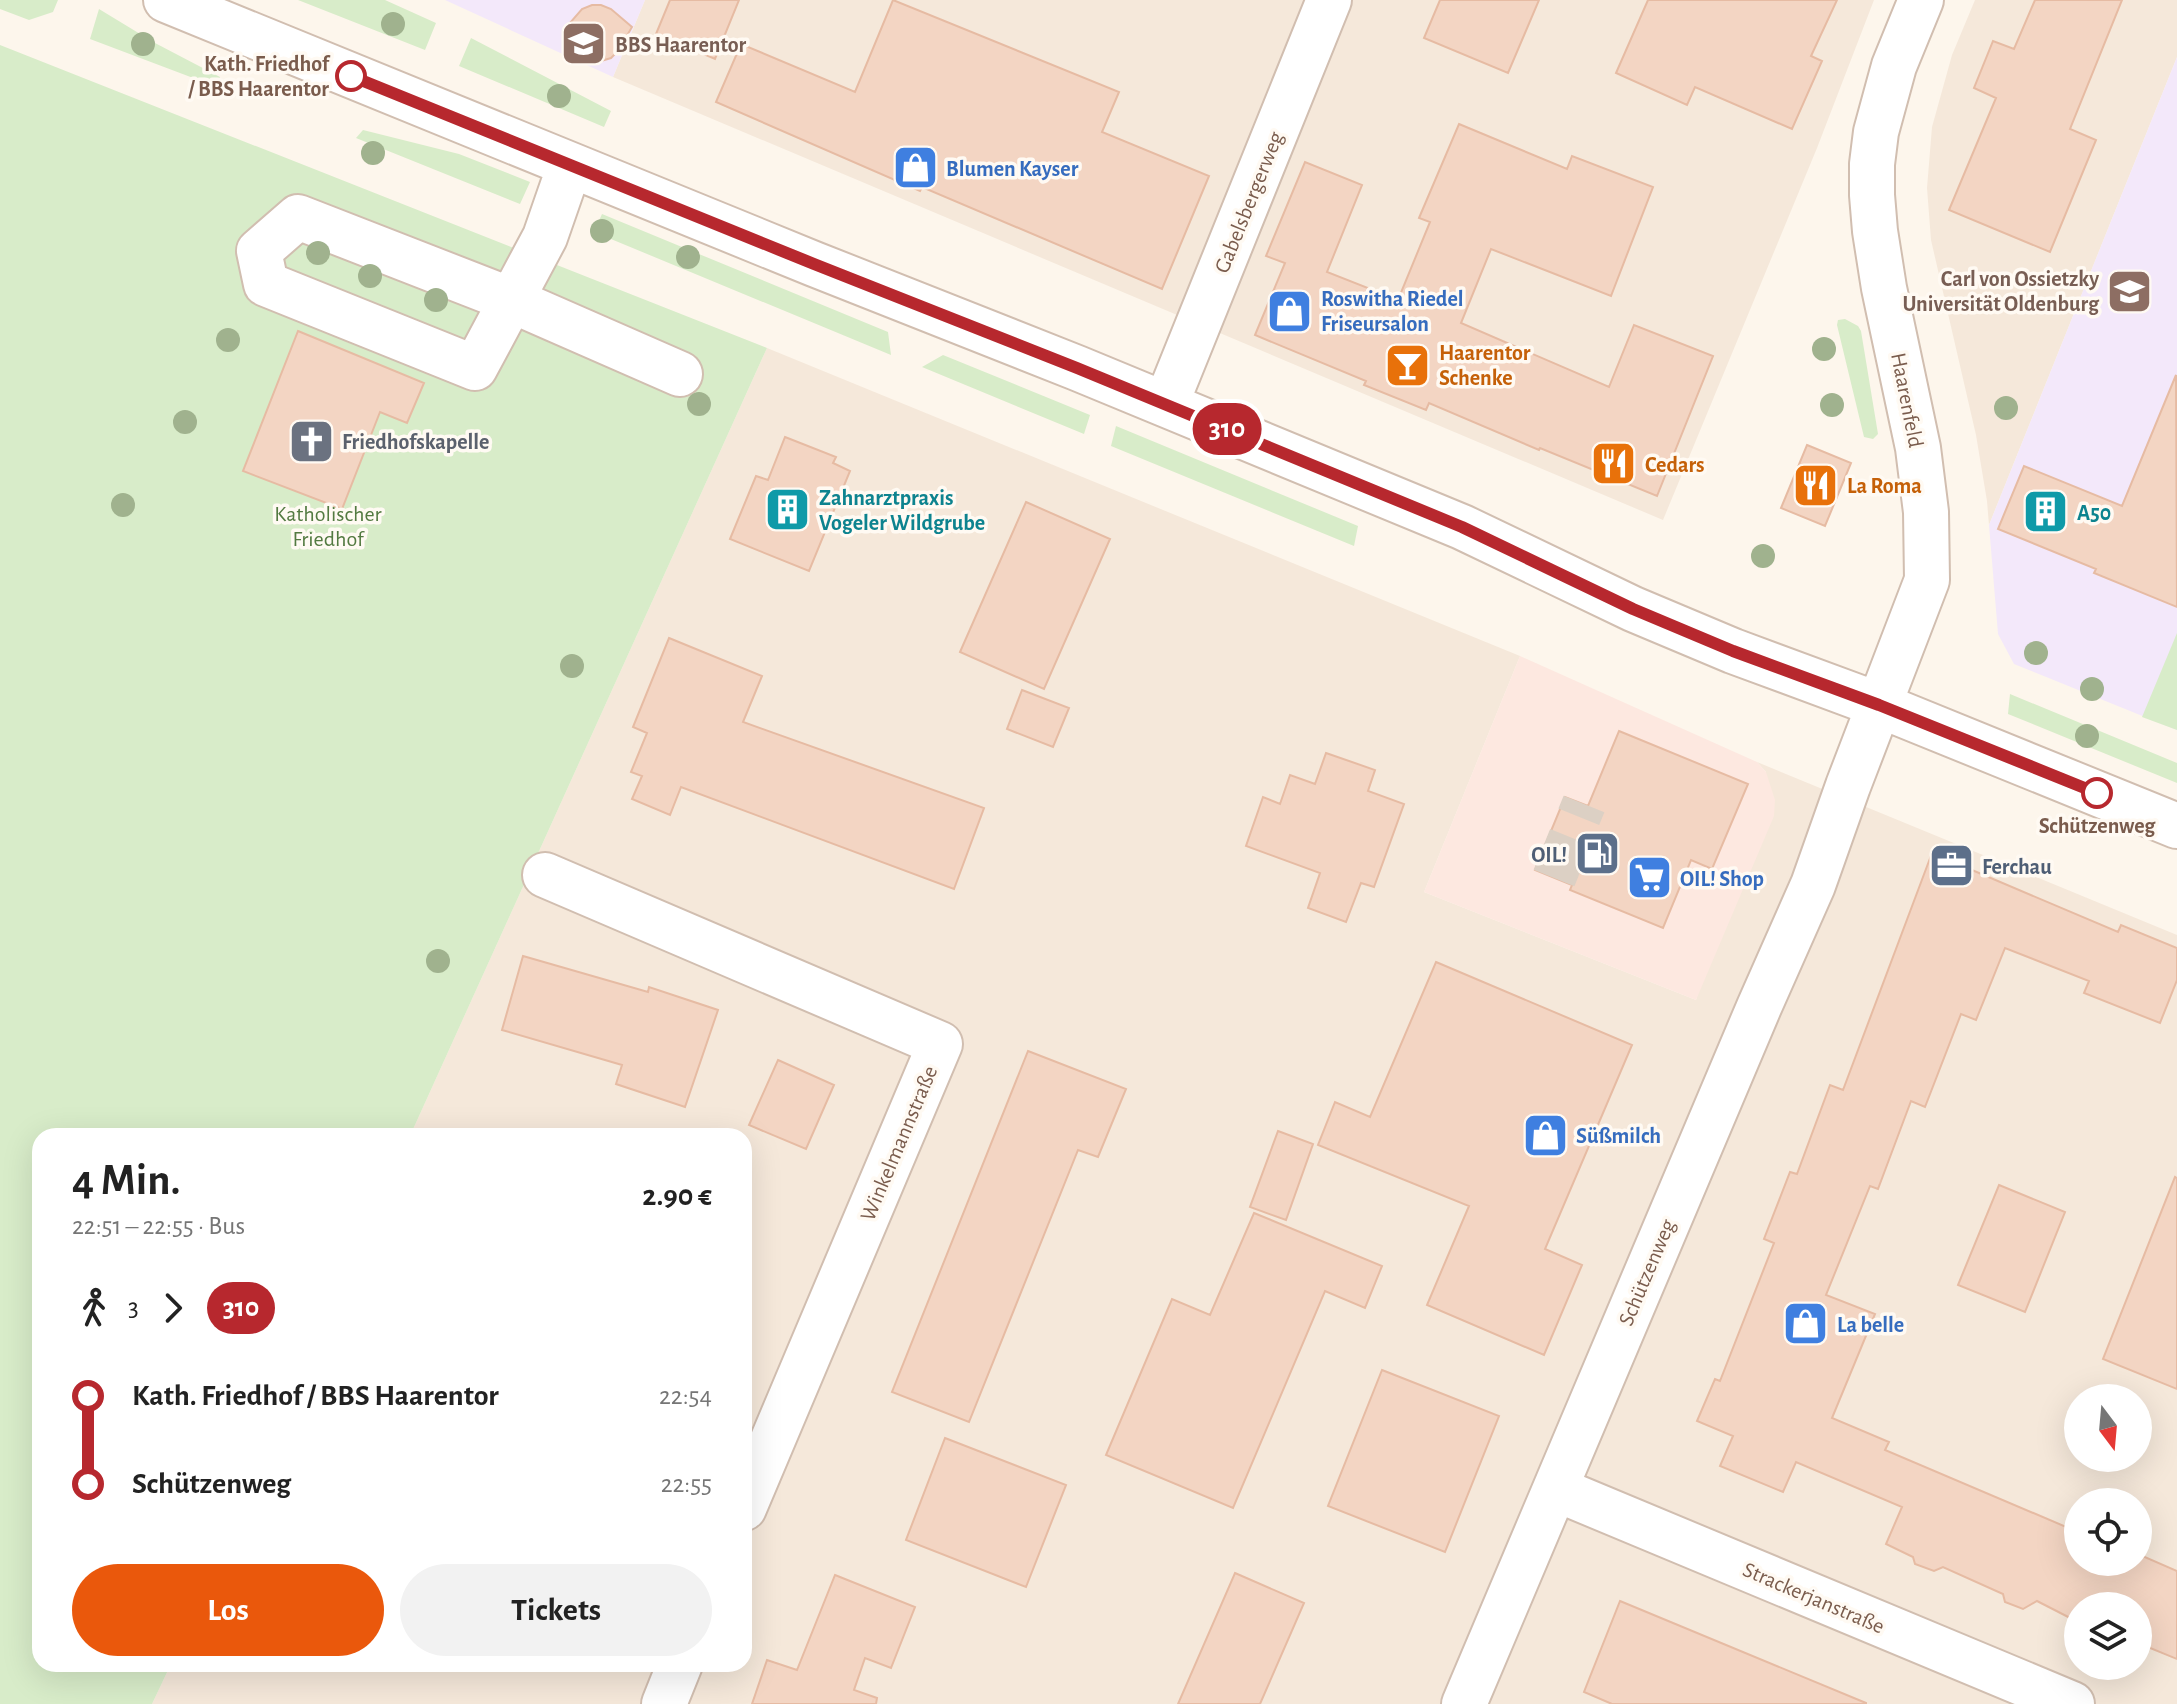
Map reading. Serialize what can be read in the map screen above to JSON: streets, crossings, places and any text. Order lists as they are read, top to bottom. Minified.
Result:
{"streets":{"street":["Gabelsbergerweg","Haarenfeld","Winkelmannstraße","Schützenweg","Strackerjanstraße"]},"crossings":[["Haarenfeld","Schützenweg"],["Schützenweg","Strackerjanstraße"]],"parks":["Katholischer Friedhof"],"places":{"school or university":["BBS Haarentor","Carl von Ossietzky Universität Oldenburg"],"other":["Kath. Friedhof / BBS Haarentor","Schützenweg"],"shop":["Blumen Kayser","Roswitha Riedel Friseursalon","Süßmilch","La belle"],"bar":["Haarentor Schenke"],"church":["Friedhofskapelle"],"restaurant":["Cedars","La Roma"],"building":["Zahnarztpraxis Vogeler Wildgrube","A50"],"fuel station":["OIL!"],"office":["Ferchau"],"supermarket":["OIL! Shop"]},"lines":["bus line 310"],"north":"bottom","page":{"on_map":"310","heading":["4 Min.","22:51 – 22:55 · Bus","2.90 €"],"legs":["3","310"],"list":[{"name":"Kath. Friedhof / BBS Haarentor","value":"22:54"},{"name":"Schützenweg","value":"22:55"}],"buttons":["Los","Tickets"]}}
